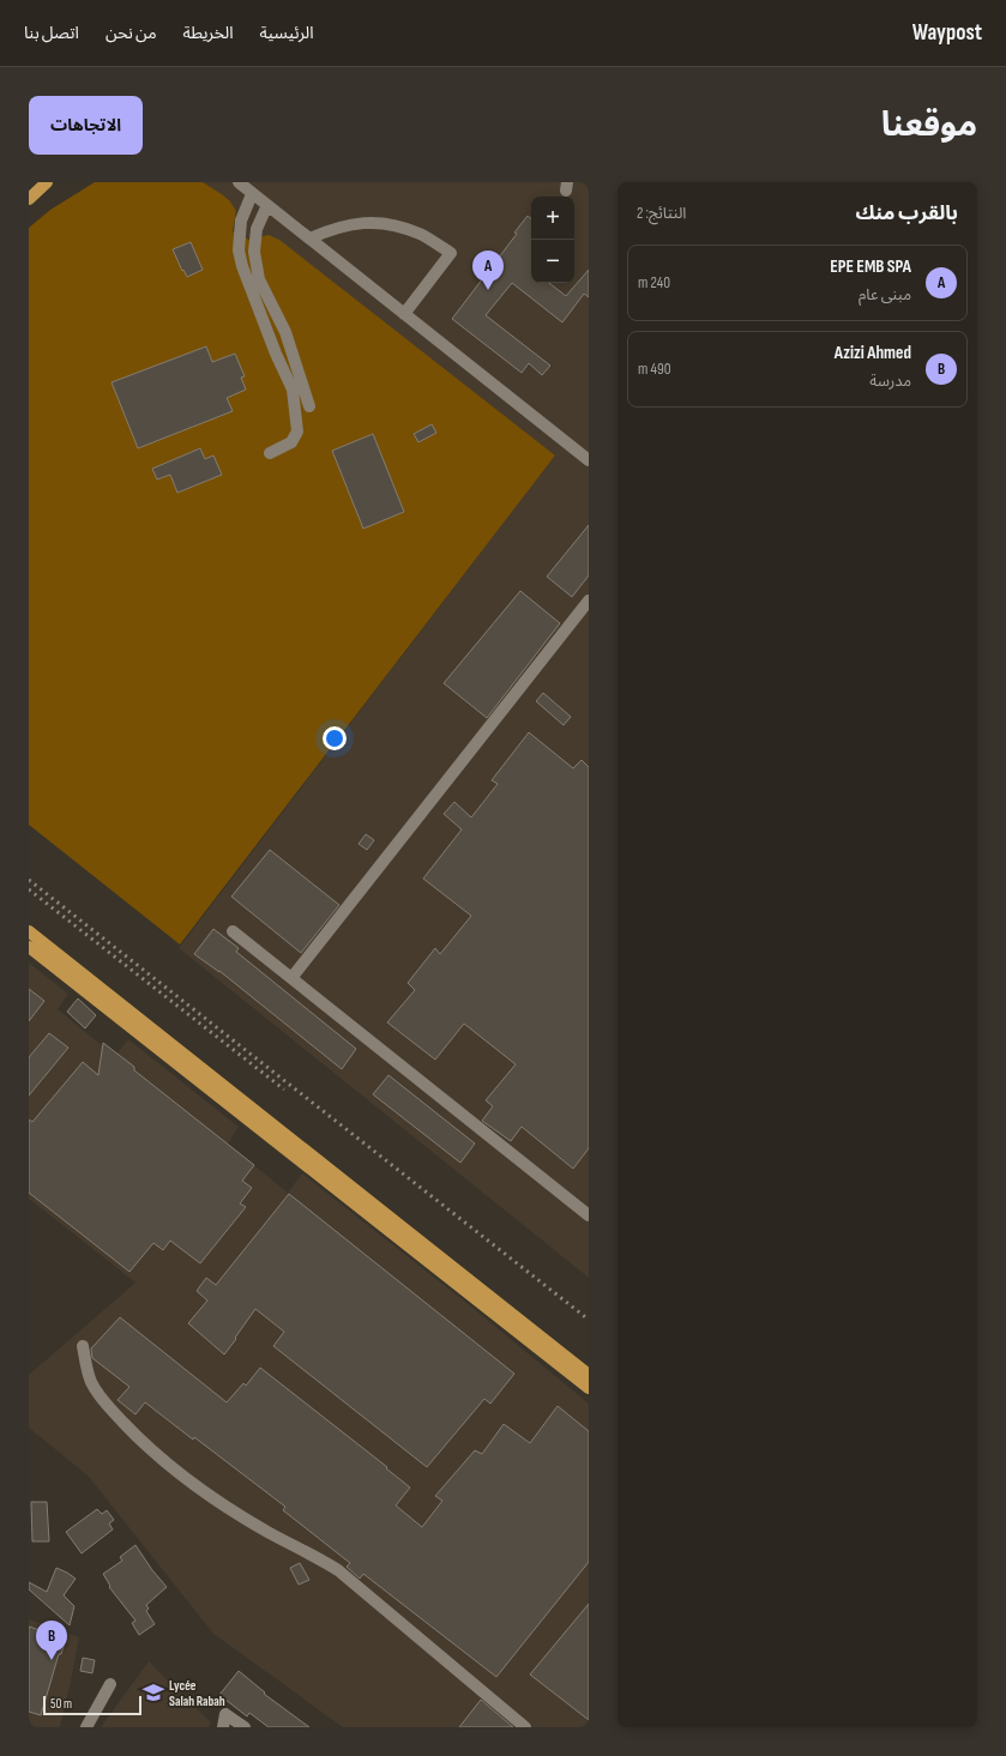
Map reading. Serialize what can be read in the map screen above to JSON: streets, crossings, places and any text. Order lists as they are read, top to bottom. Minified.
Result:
{"places":{"school or university":["Lycée Salah Rabah"]},"scale_bar":"50 m","page":{"header":"Waypost","nav":["الرئيسية","الخريطة","من نحن","اتصل بنا"],"title":"موقعنا","buttons":"الاتجاهات","heading":["بالقرب منك","النتائج: 2"],"map_buttons":["+","−"],"list":[{"mark":"A","name":"EPE EMB SPA","note":"مبنى عام","value":"240 m"},{"mark":"B","name":"Azizi Ahmed","note":"مدرسة","value":"490 m"}],"pins":["A","B"],"scale":"50 m"}}
